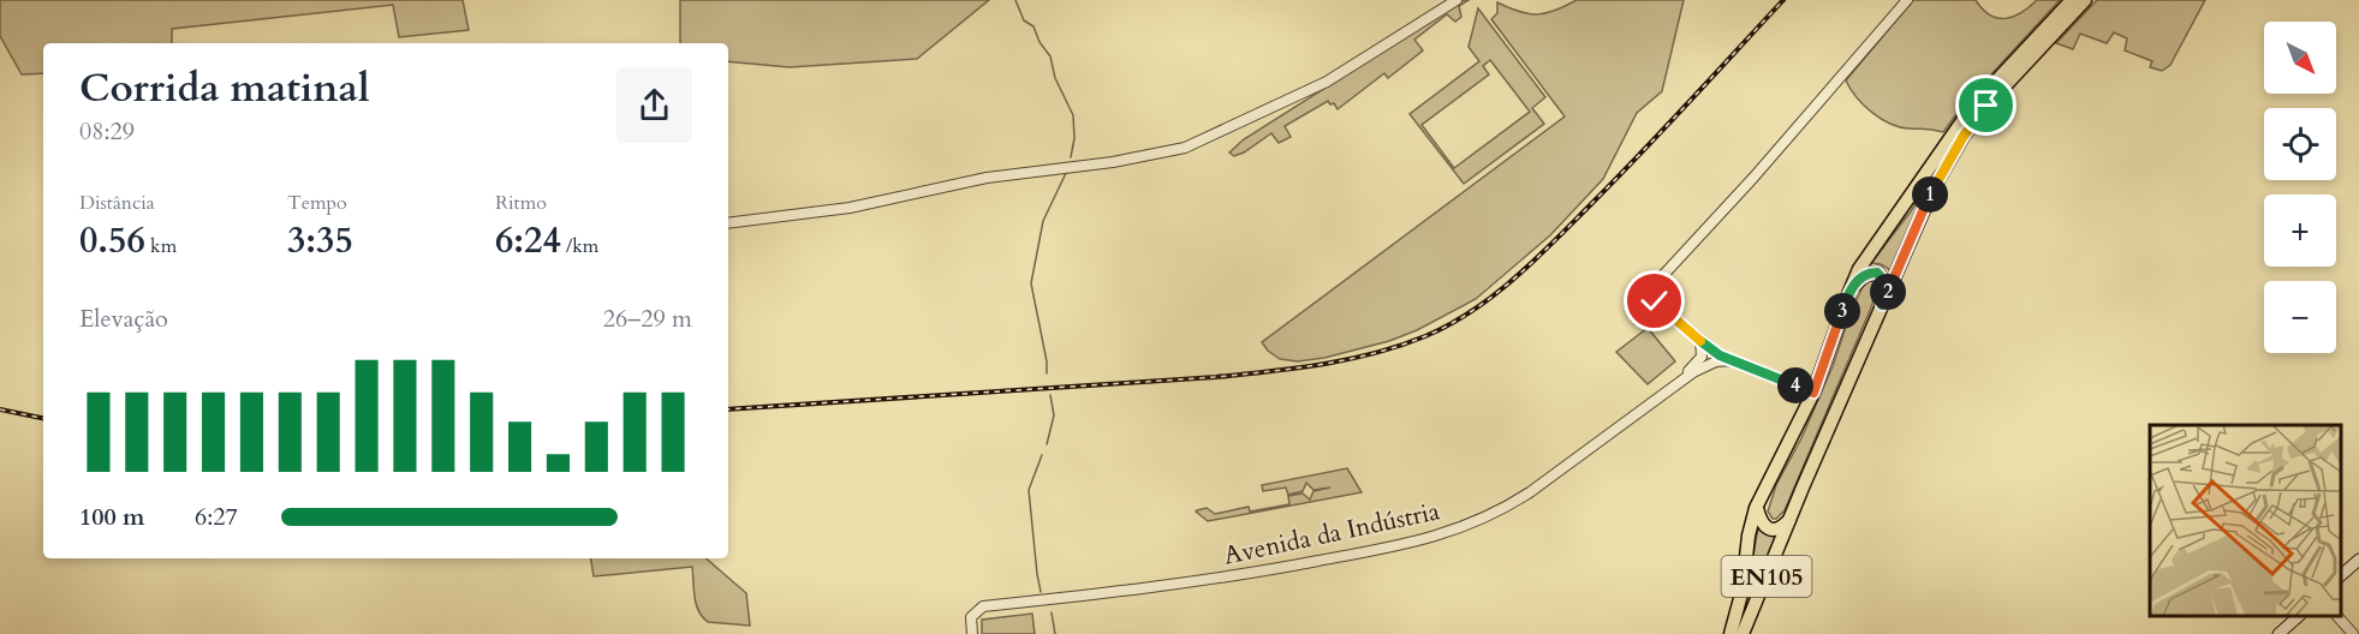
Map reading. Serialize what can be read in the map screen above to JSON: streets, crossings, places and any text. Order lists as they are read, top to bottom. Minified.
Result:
{"streets":{"main road":["EN105"],"street":["Avenida da Indústria"]},"north":"bottom right","page":{"map_buttons":["+","−"],"heading":["Corrida matinal","08:29"],"stats":[["Distância","0.56 km"],["Tempo","3:35"],["Ritmo","6:24 /km"]],"pins":["1","2","3","4"],"chart":["Elevação","26–29 m"],"list":[{"name":"100 m","note":"6:27"}]}}
